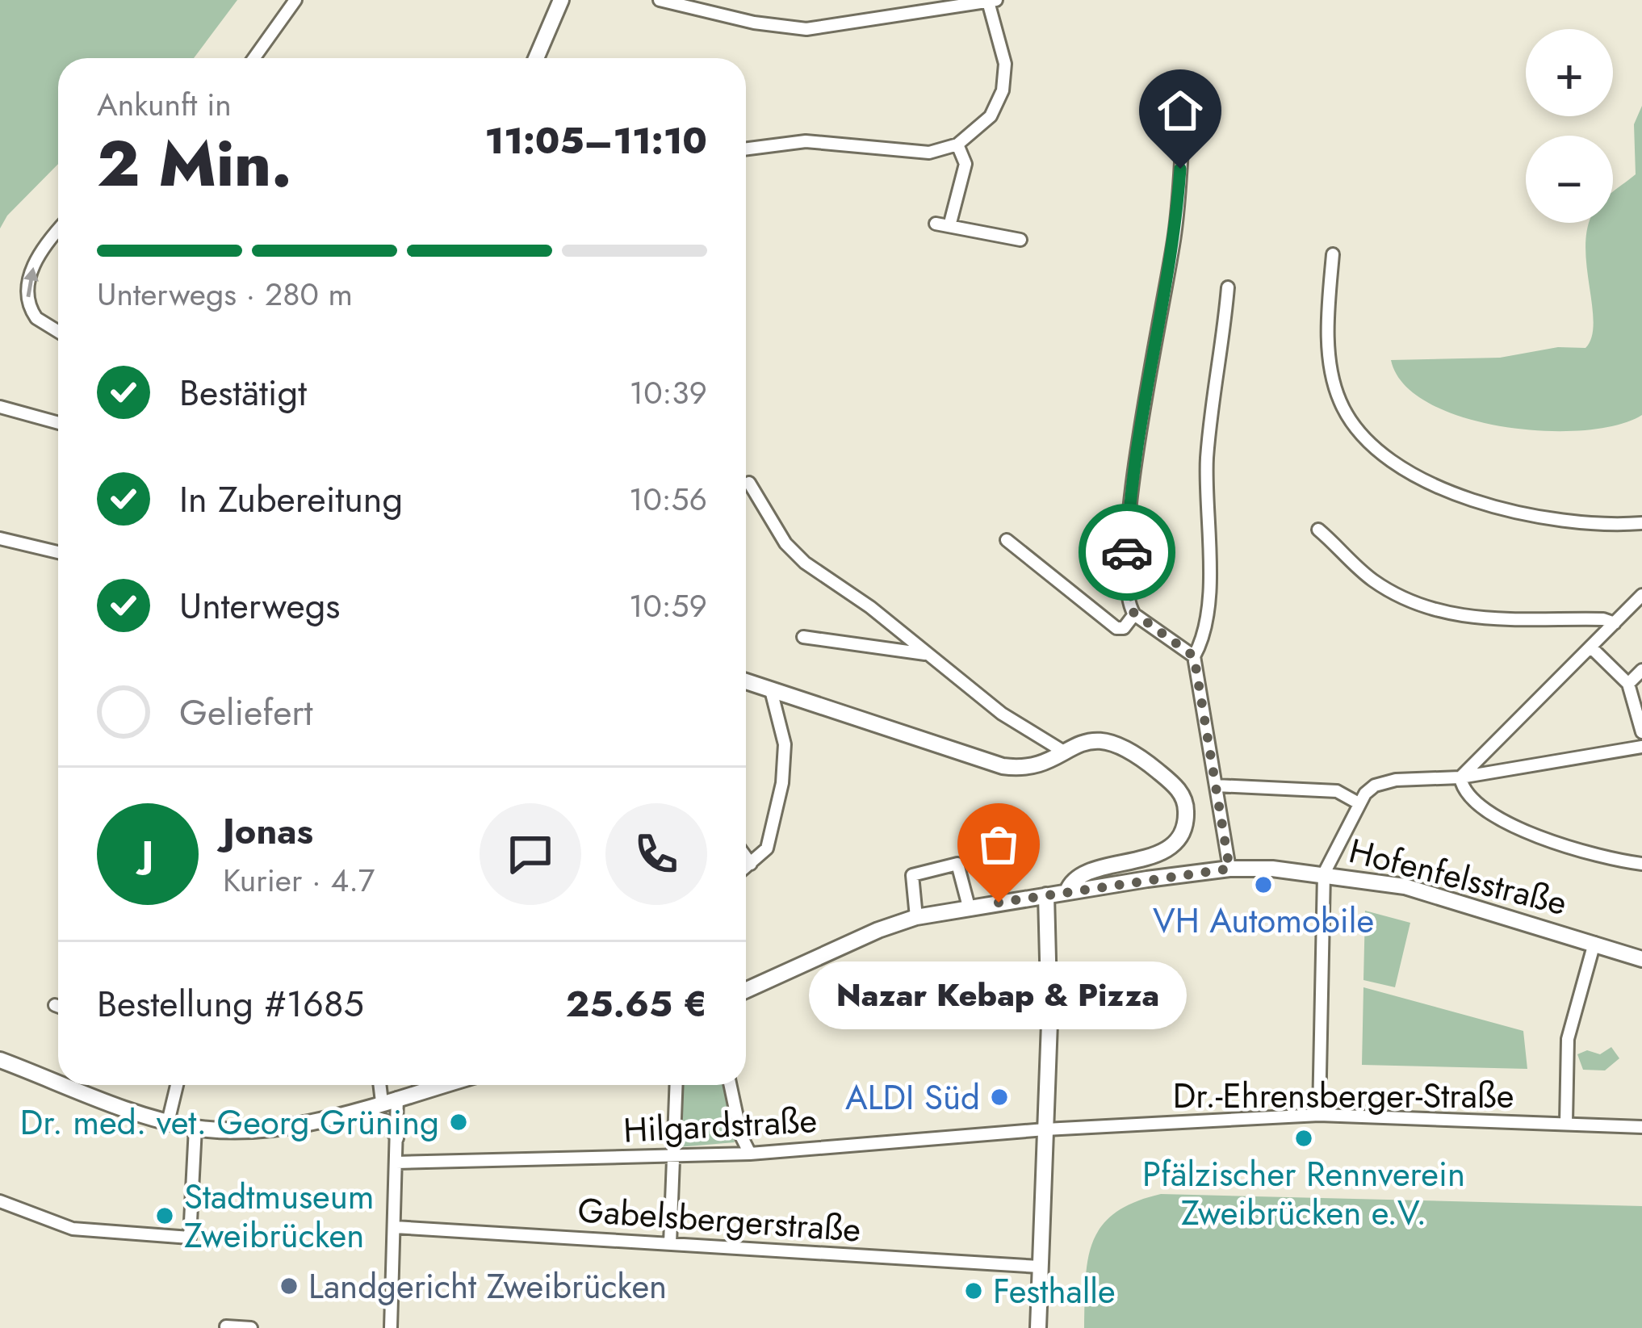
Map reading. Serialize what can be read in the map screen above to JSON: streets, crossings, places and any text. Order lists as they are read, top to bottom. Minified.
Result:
{"streets":{"main road":["Hofenfelsstraße"],"street":["Dr.-Ehrensberger-Straße","Hilgardstraße","Gabelsbergerstraße"]},"crossings":[["Dr.-Ehrensberger-Straße","Hilgardstraße"]],"places":["VH Automobile","Nazar Kebap & Pizza","ALDI Süd","Dr. med. vet. Georg Grüning","Pfälzischer Rennverein Zweibrücken e.V.","Stadtmuseum Zweibrücken","Landgericht Zweibrücken","Festhalle"],"page":{"map_buttons":["+","−"],"heading":["2 Min.","Ankunft in","11:05–11:10"],"panel":["Jonas","Kurier · 4.7","Bestellung #1685","25.65 €"],"bar":"Unterwegs · 280 m","list":[["Bestätigt","10:39"],["In Zubereitung","10:56"],["Unterwegs","10:59"],"Geliefert"],"round":"J","bubble":"Nazar Kebap & Pizza"}}
